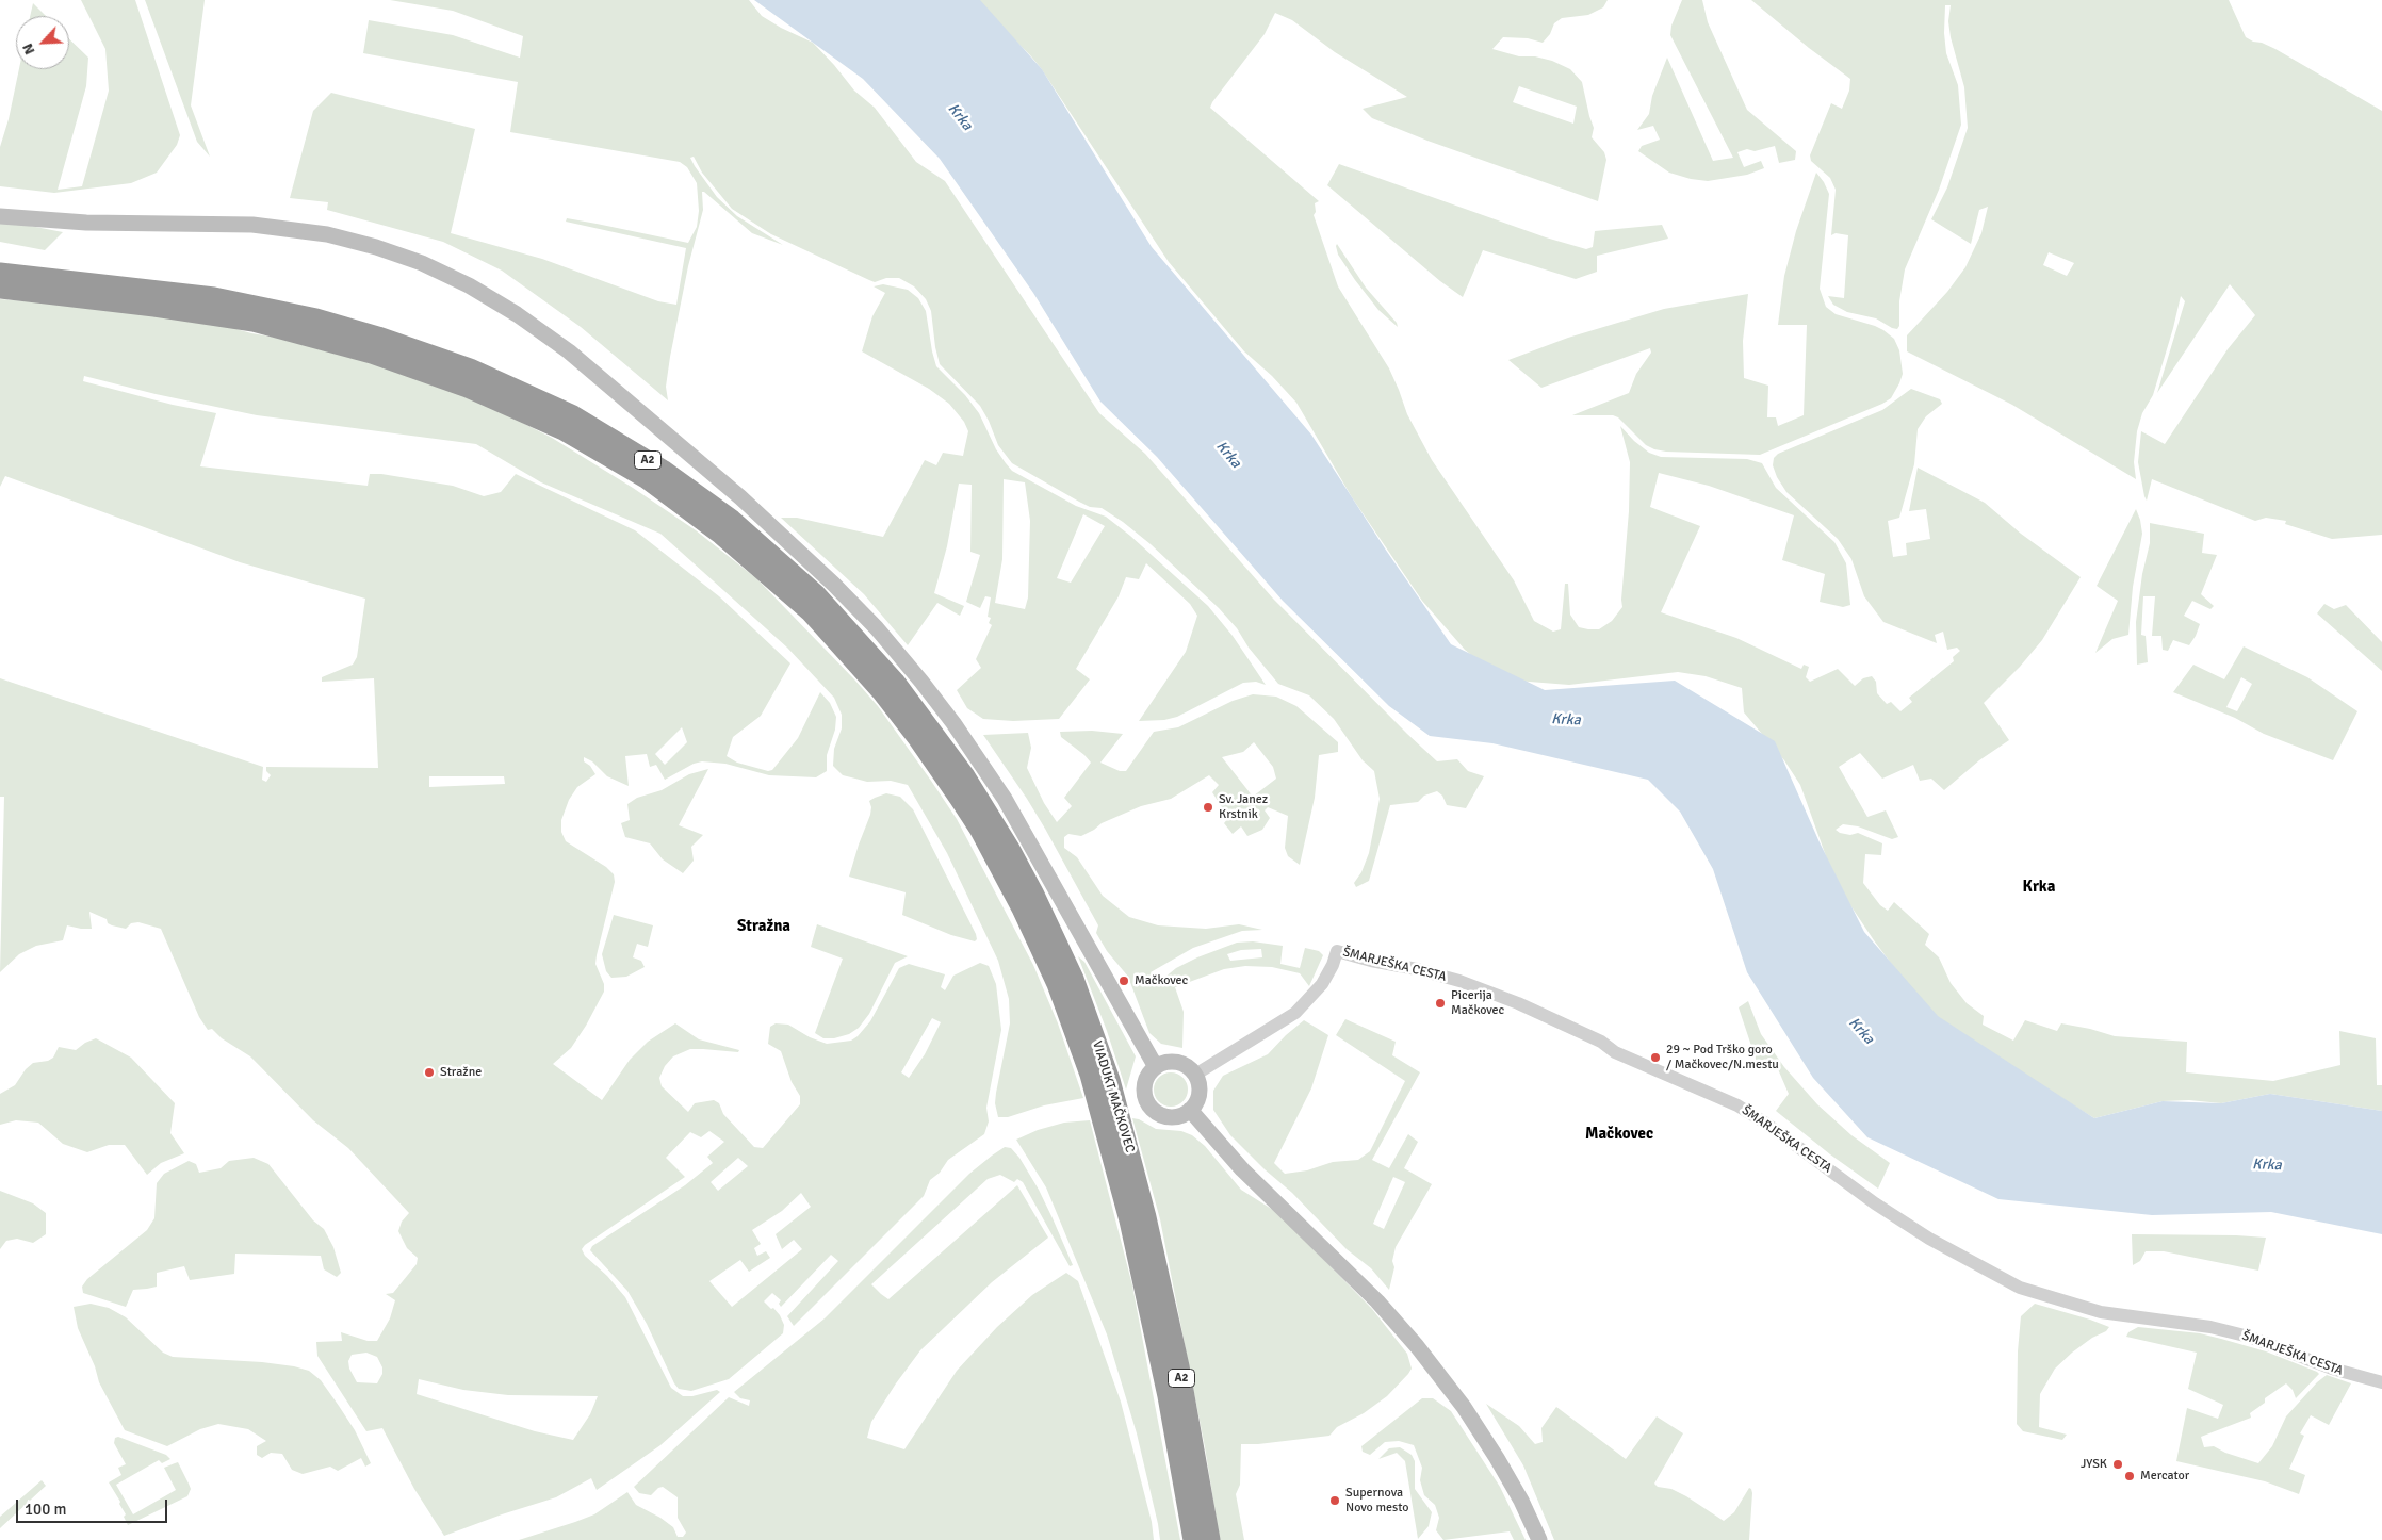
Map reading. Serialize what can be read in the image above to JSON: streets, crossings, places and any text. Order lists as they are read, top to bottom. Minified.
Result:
{"streets":{"highway":["A2","VIADUKT MAČKOVEC"],"street":["ŠMARJEŠKA CESTA"]},"crossings":[["A2","VIADUKT MAČKOVEC"]],"districts":["Krka","Stražna","Mačkovec"],"water":["Krka"],"places":["Sv. Janez Krstnik","Mačkovec","Picerija Mačkovec","29 ~ Pod Trško goro / Mačkovec/N.mestu","Stražne","JYSK","Mercator","Supernova Novo mesto"],"scale_bar":"100 m","north":"bottom left"}
